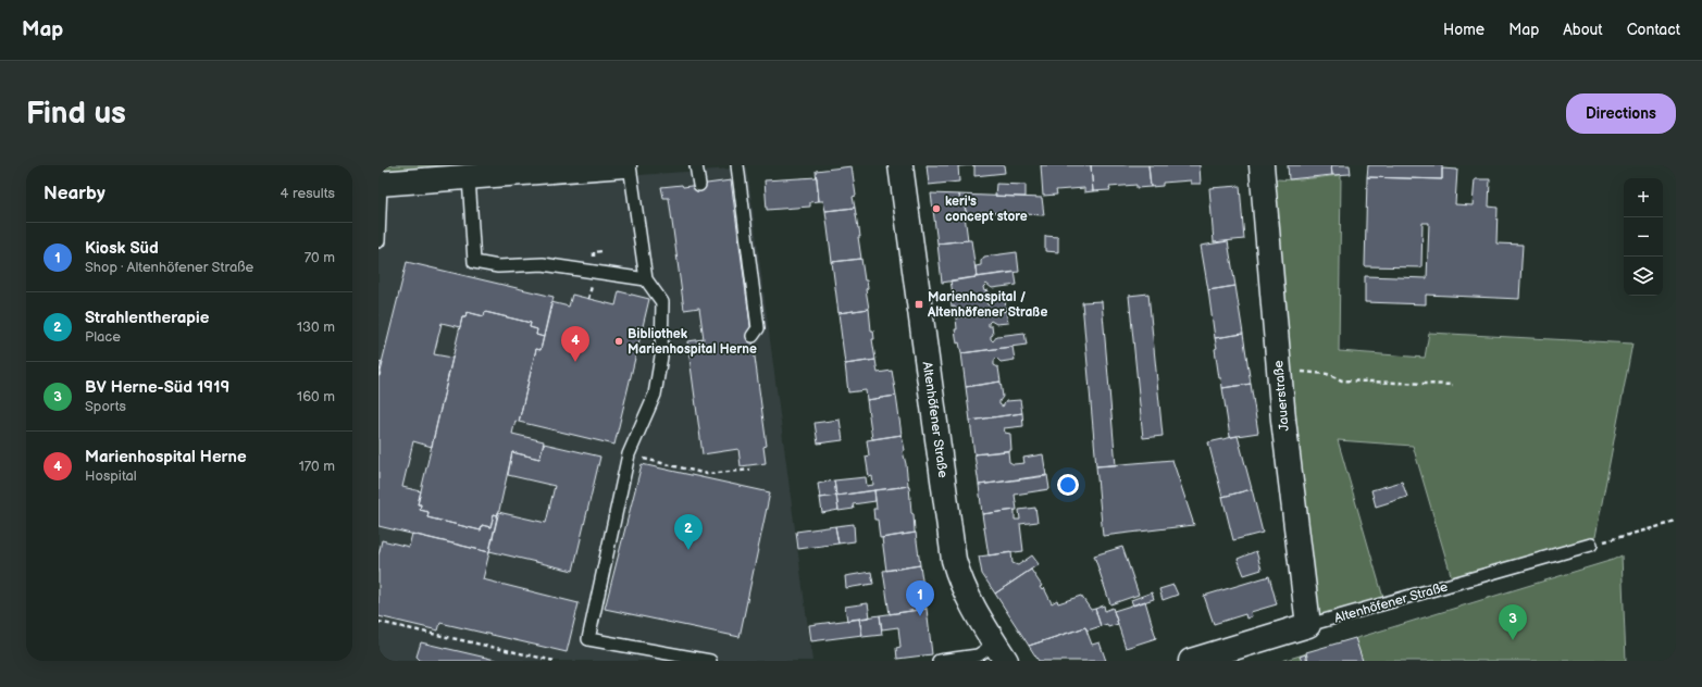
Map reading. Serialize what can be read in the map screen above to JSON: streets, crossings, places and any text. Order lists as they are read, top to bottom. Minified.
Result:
{"streets":{"street":["Jauerstraße","Altenhöfener Straße"]},"crossings":[["Jauerstraße","Altenhöfener Straße"]],"places":{"other":["keri's concept store","Bibliothek Marienhospital Herne"],"transit":["Marienhospital / Altenhöfener Straße"]},"page":{"header":"Map","nav":["Home","Map","About","Contact"],"buttons":"Directions","title":"Find us","heading":["Nearby","4 results"],"map_buttons":["+","−"],"list":[{"mark":"1","name":"Kiosk Süd","note":"Shop · Altenhöfener Straße","value":"70 m"},{"mark":"2","name":"Strahlentherapie","note":"Place","value":"130 m"},{"mark":"3","name":"BV Herne-Süd 1919","note":"Sports","value":"160 m"},{"mark":"4","name":"Marienhospital Herne","note":"Hospital","value":"170 m"}],"pins":["4","2","1","3"]}}
